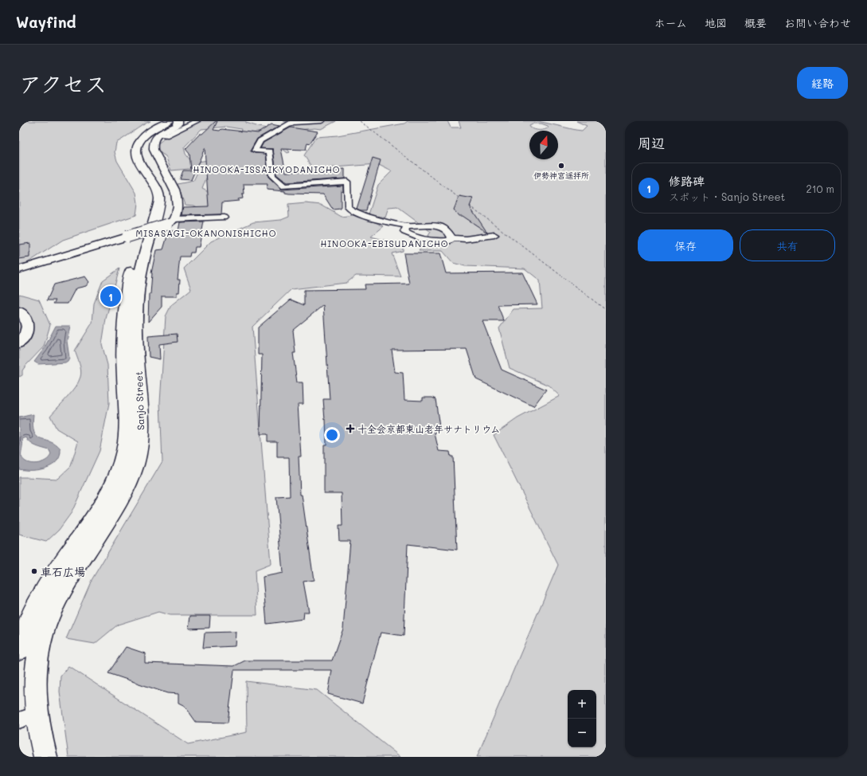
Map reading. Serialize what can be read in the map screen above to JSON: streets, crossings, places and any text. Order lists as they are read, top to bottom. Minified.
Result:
{"streets":{"main road":["Sanjo Street"]},"districts":["HINOOKA-ISSAIKYODANICHO","MISASAGI-OKANONISHICHO","HINOOKA-EBISUDANICHO"],"places":{"other":["伊勢神宮遥拝所","車石広場"],"health":["十全会京都東山老年サナトリウム"]},"north":"top","page":{"header":"Wayfind","nav":["ホーム","地図","概要","お問い合わせ"],"title":"アクセス","buttons":["経路",["保存","共有"]],"heading":"周辺","list":[{"mark":"1","name":"修路碑","note":"スポット · Sanjo Street","value":"210 m"}],"pins":"1","map_buttons":["+","−"]}}
